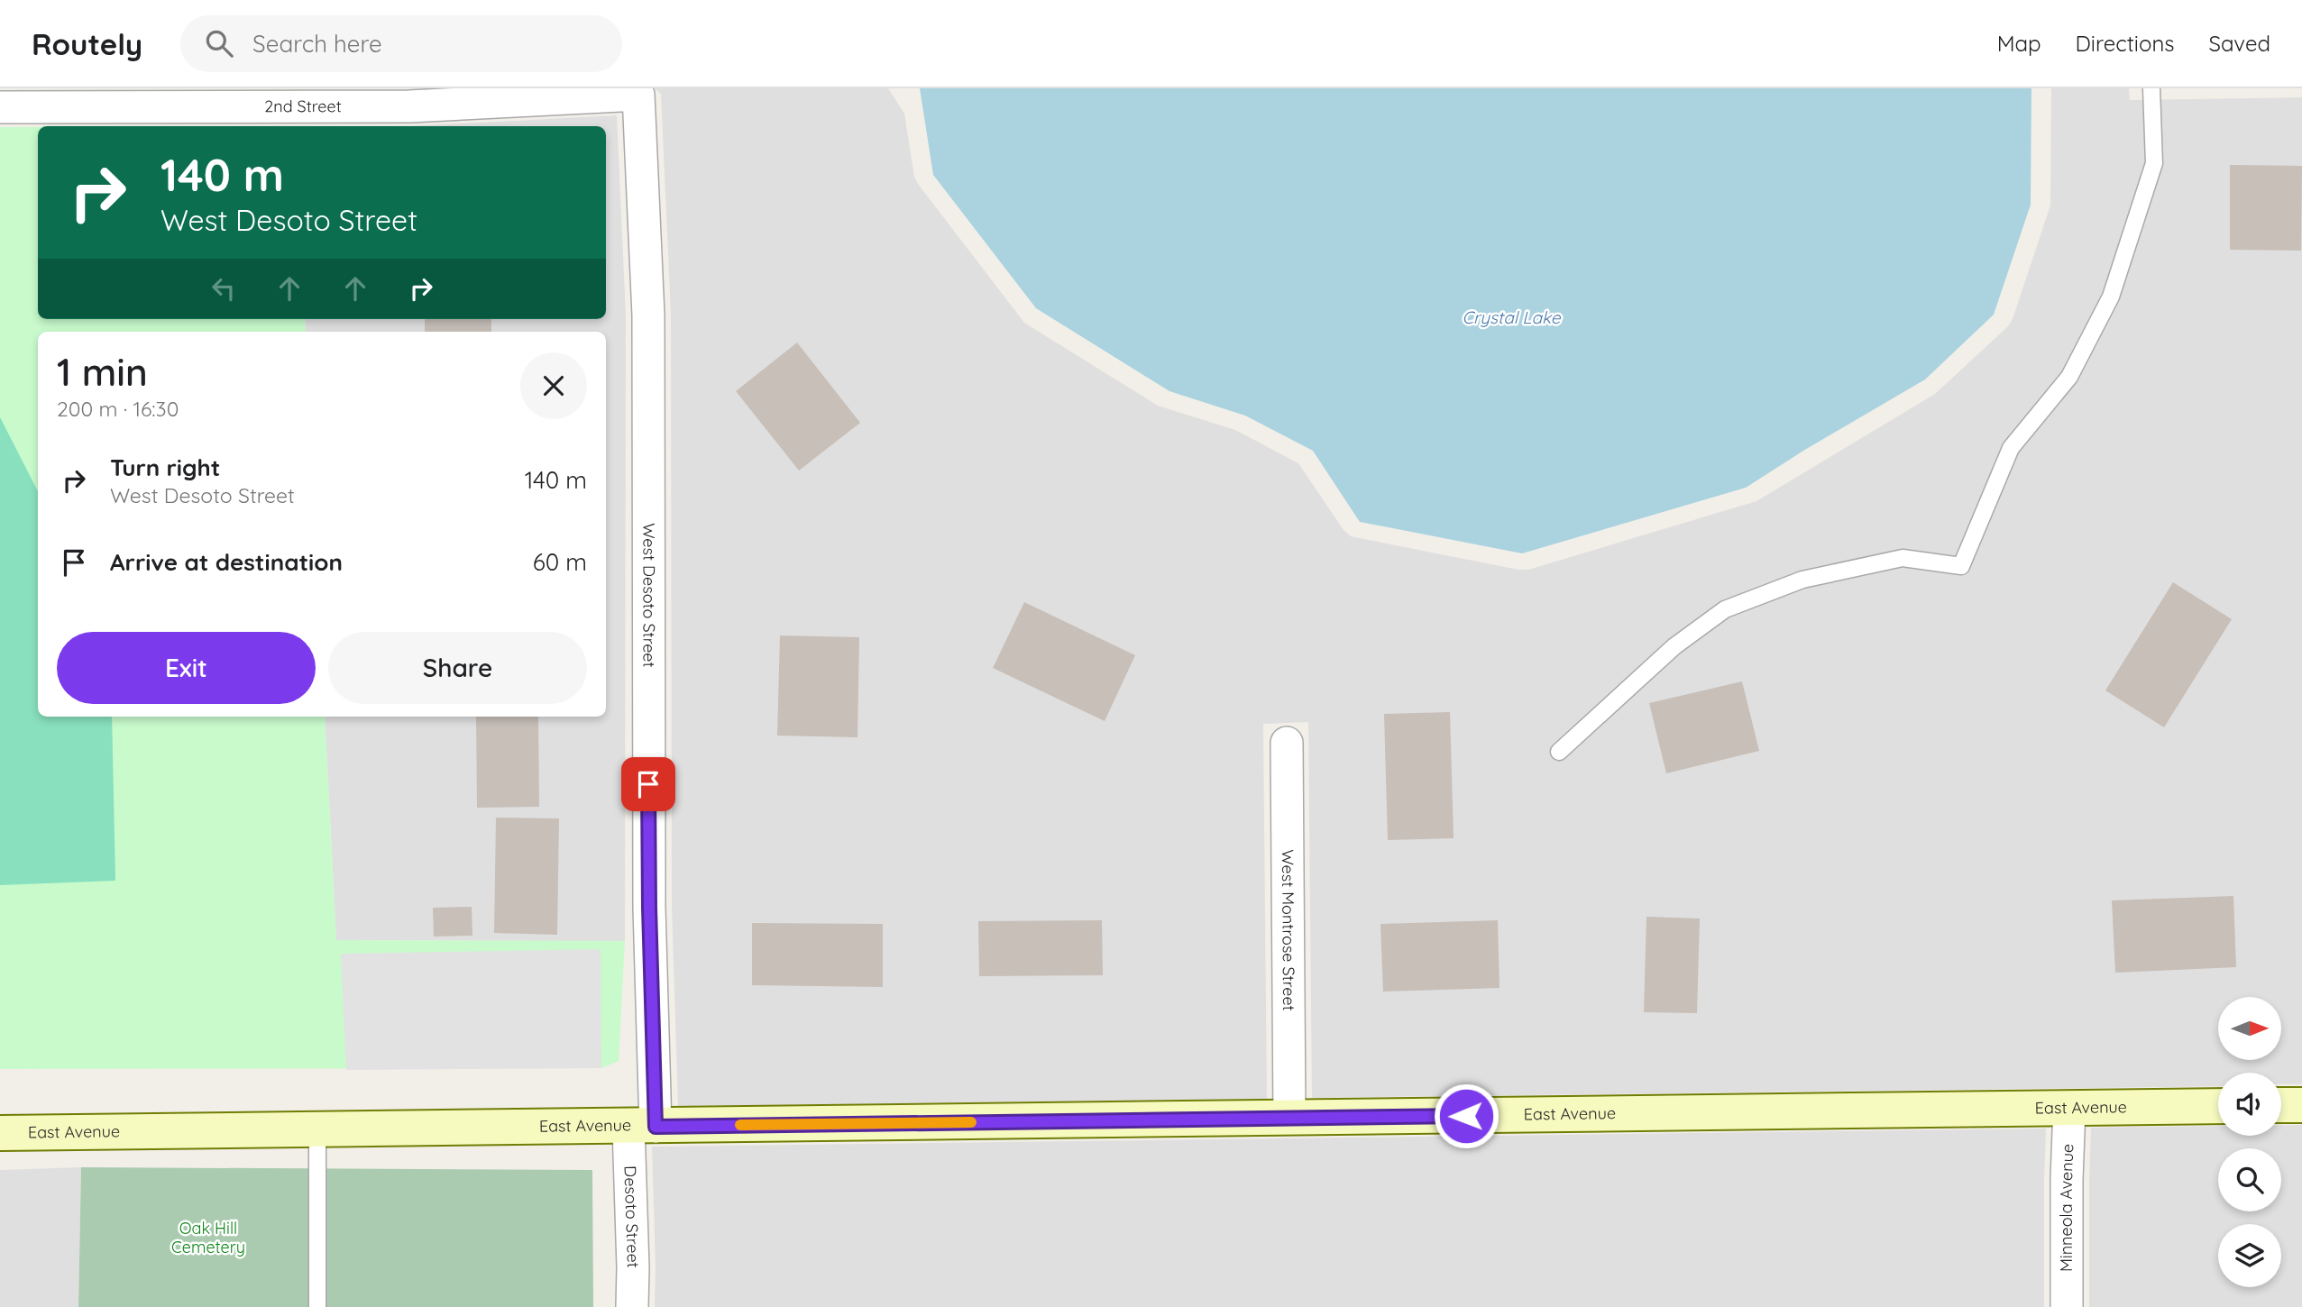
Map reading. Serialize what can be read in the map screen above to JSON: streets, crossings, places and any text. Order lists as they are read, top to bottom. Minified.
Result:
{"streets":{"street":["2nd Street","West Desoto Street","West Montrose Street","East Avenue","Minneola Avenue","Desoto Street"]},"crossings":[["2nd Street","West Desoto Street"],["West Desoto Street","East Avenue"],["West Desoto Street","Desoto Street"],["West Montrose Street","East Avenue"],["East Avenue","Minneola Avenue"],["East Avenue","Desoto Street"]],"water":["Crystal Lake"],"parks":["Oak Hill Cemetery"],"north":"right","page":{"header":"Routely","search":"Search here","nav":["Map","Directions","Saved"],"turn":["140 m","West Desoto Street"],"heading":["1 min","200 m · 16:30"],"list":[{"name":"Turn right","note":"West Desoto Street","value":"140 m"},{"name":"Arrive at destination","value":"60 m"}],"buttons":["Exit","Share"]}}
